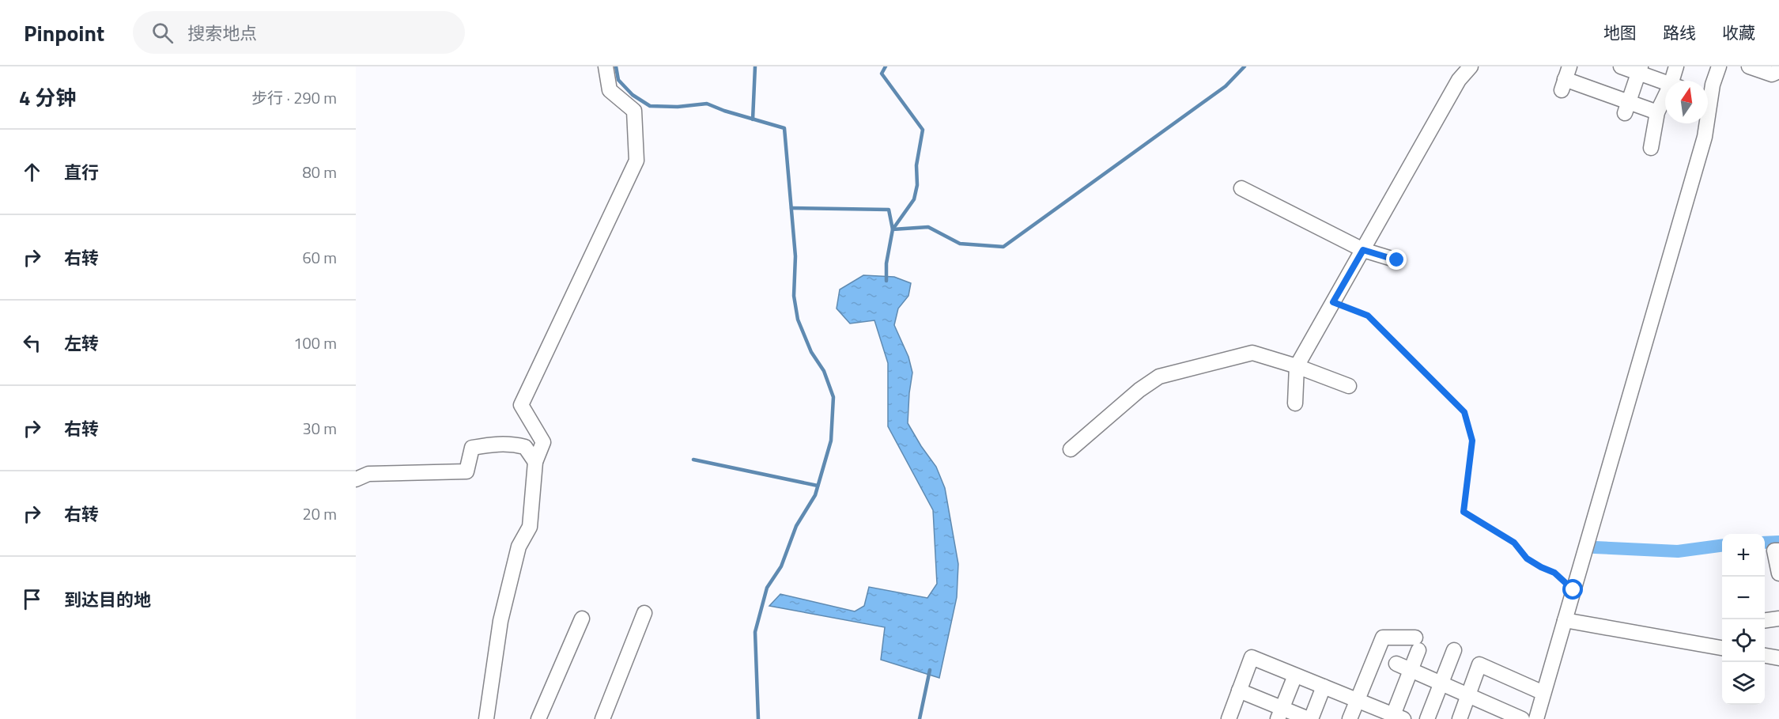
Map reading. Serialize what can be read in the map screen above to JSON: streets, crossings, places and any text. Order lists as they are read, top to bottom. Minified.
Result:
{"north":"top","page":{"header":"Pinpoint","search":"搜索地点","nav":["地图","路线","收藏"],"heading":["4 分钟","步行 · 290 m"],"list":[["直行","80 m"],["右转","60 m"],["左转","100 m"],["右转","30 m"],["右转","20 m"],"到达目的地"],"map_buttons":["+","−"]}}
